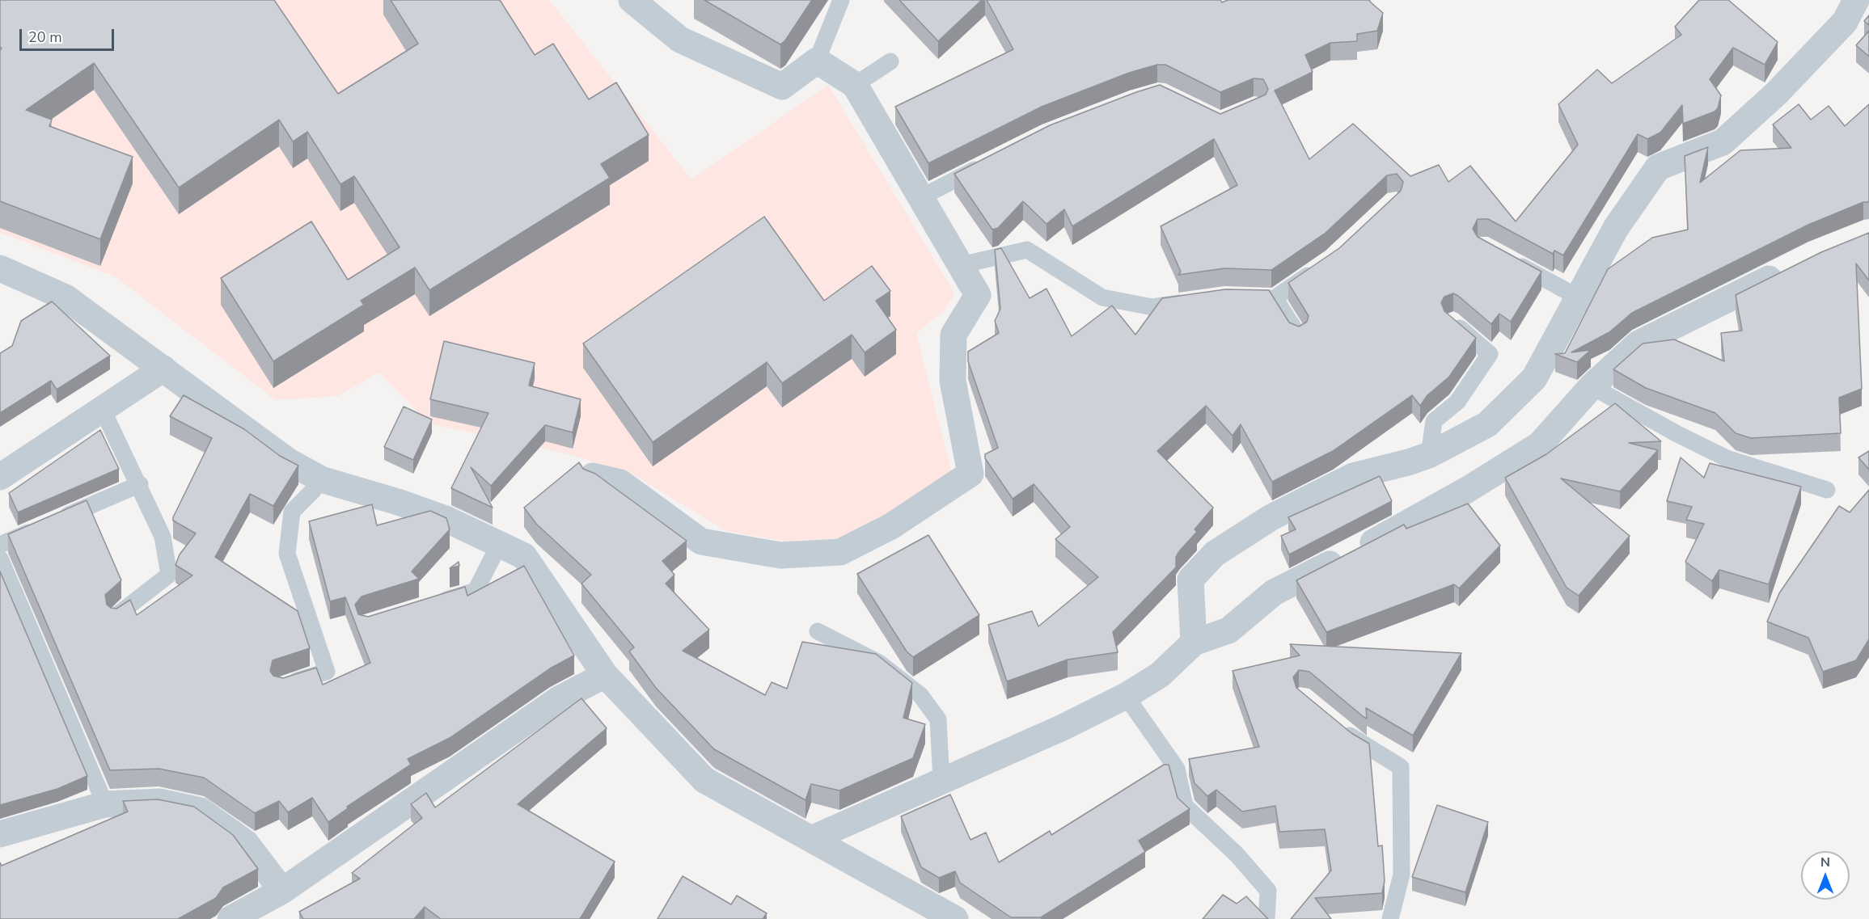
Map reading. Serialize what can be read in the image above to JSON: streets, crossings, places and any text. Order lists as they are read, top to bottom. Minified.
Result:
{"scale_bar":"20 m","north":"top"}
